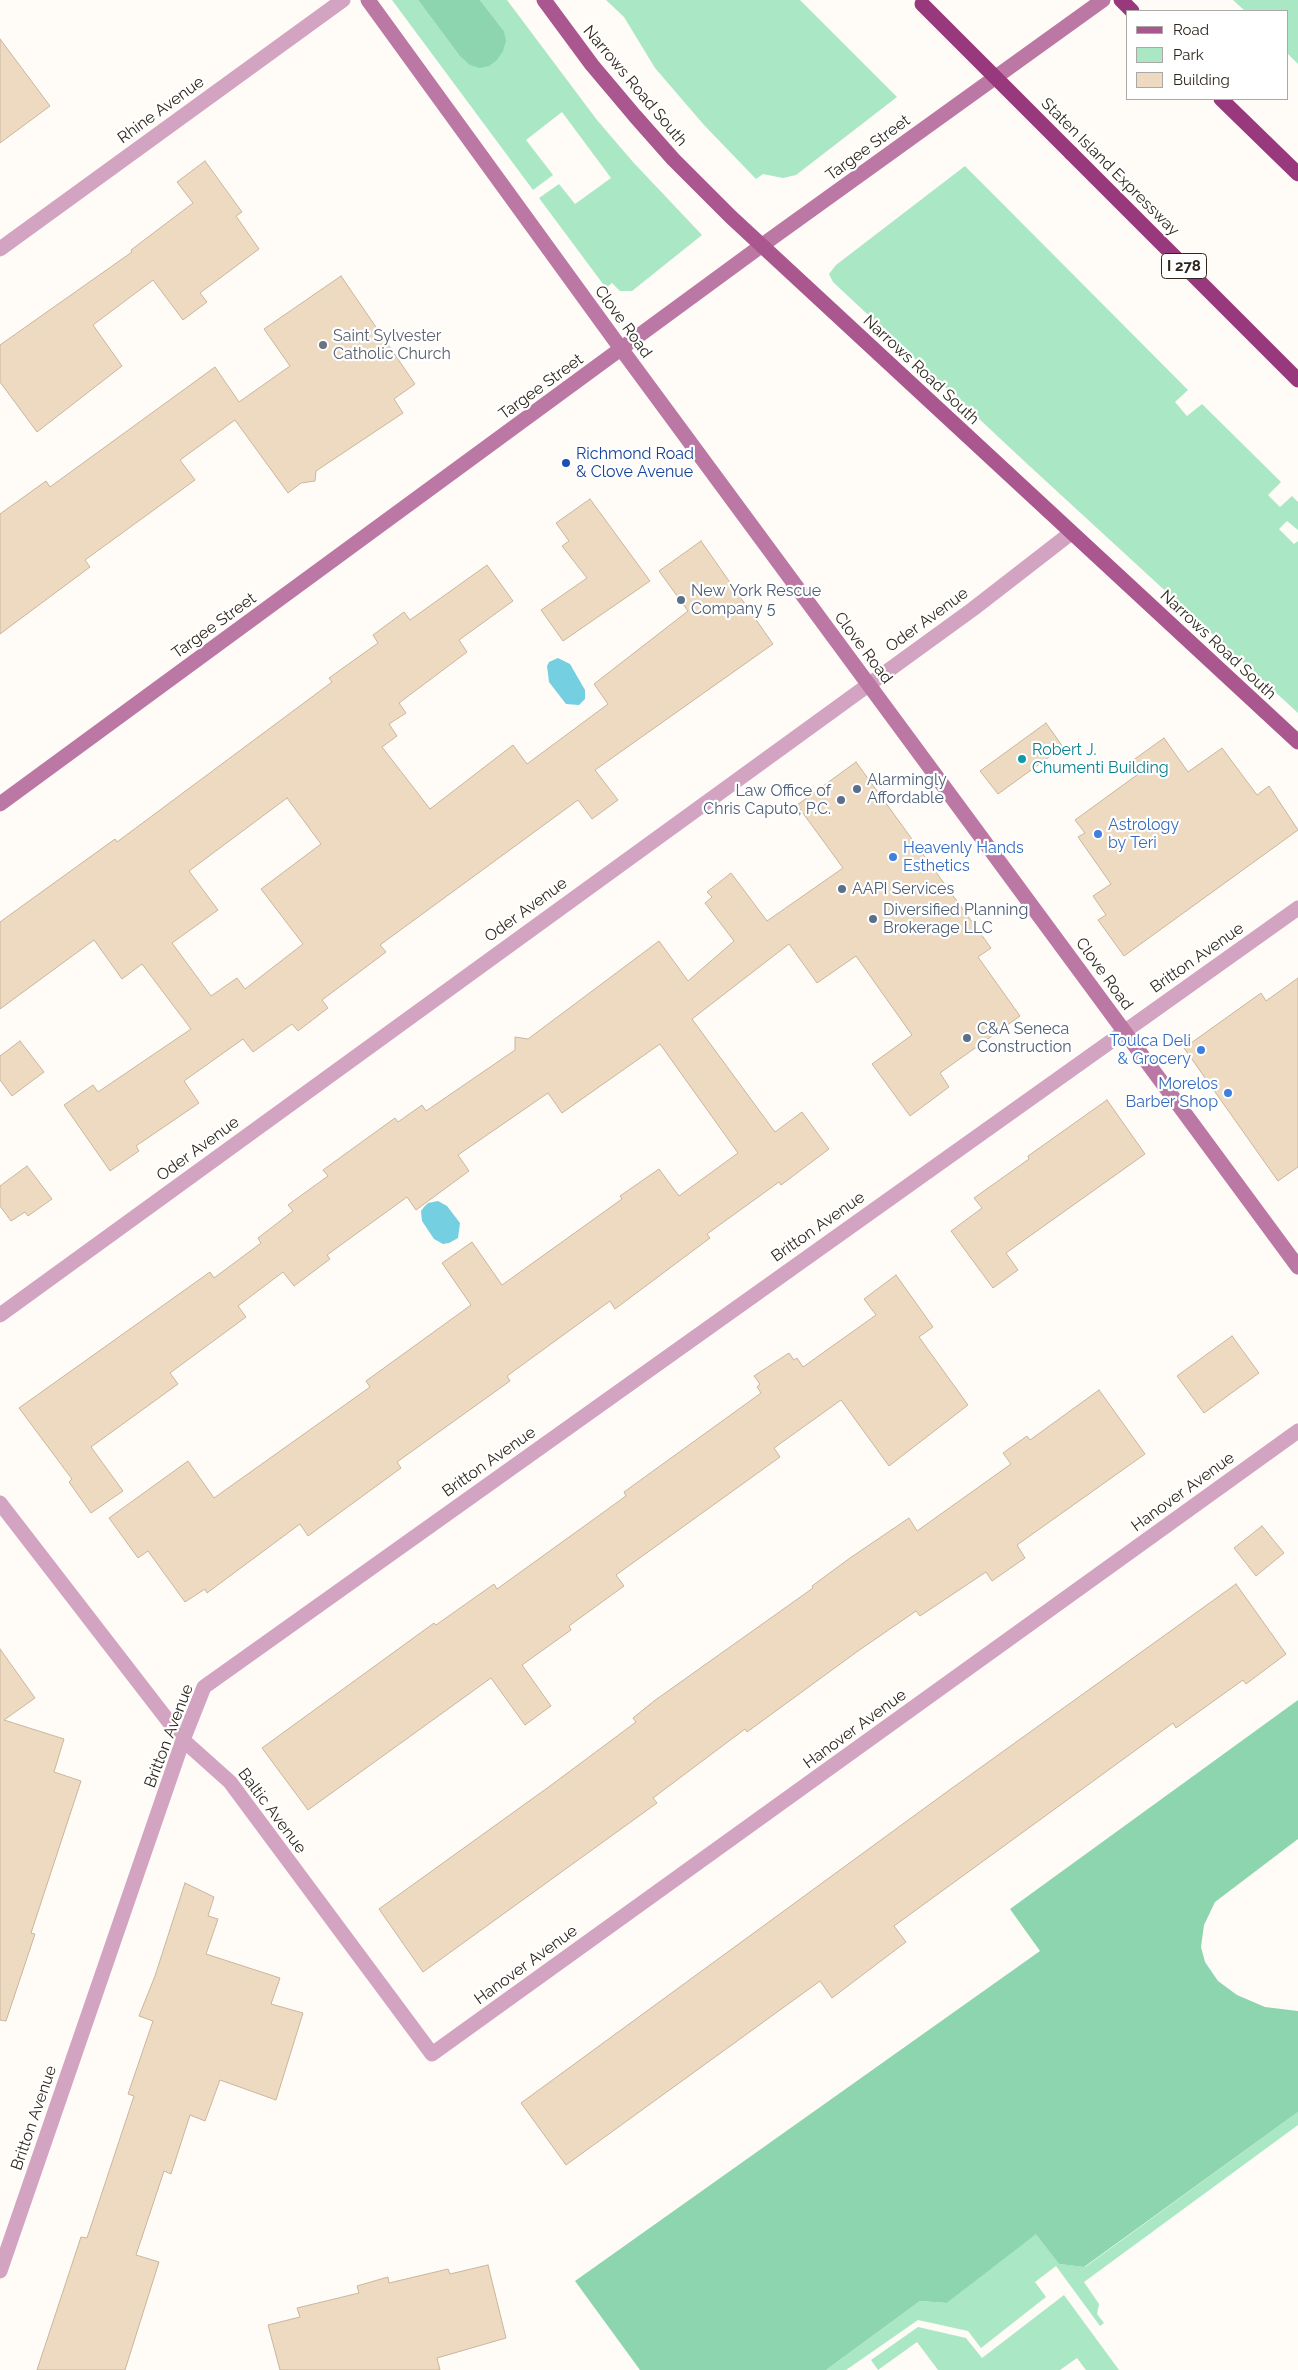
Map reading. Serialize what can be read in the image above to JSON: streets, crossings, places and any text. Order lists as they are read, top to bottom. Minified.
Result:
{"streets":{"highway":["Staten Island Expressway","I 278"],"main road":["Narrows Road South"],"street":["Rhine Avenue","Targee Street","Clove Road","Oder Avenue","Britton Avenue","Hanover Avenue","Baltic Avenue"]},"crossings":[["Narrows Road South","Targee Street"],["Narrows Road South","Oder Avenue"],["Targee Street","Clove Road"],["Clove Road","Oder Avenue"],["Clove Road","Britton Avenue"],["Britton Avenue","Baltic Avenue"],["Hanover Avenue","Baltic Avenue"]],"places":["Saint Sylvester Catholic Church","Richmond Road & Clove Avenue","New York Rescue Company 5","Robert J. Chumenti Building","Alarmingly Affordable","Law Office of Chris Caputo, P.C.","Astrology by Teri","Heavenly Hands Esthetics","AAPI Services","Diversified Planning Brokerage LLC","C&A Seneca Construction","Toulca Deli & Grocery","Morelos Barber Shop"],"legend":["Road","Park","Building"]}
